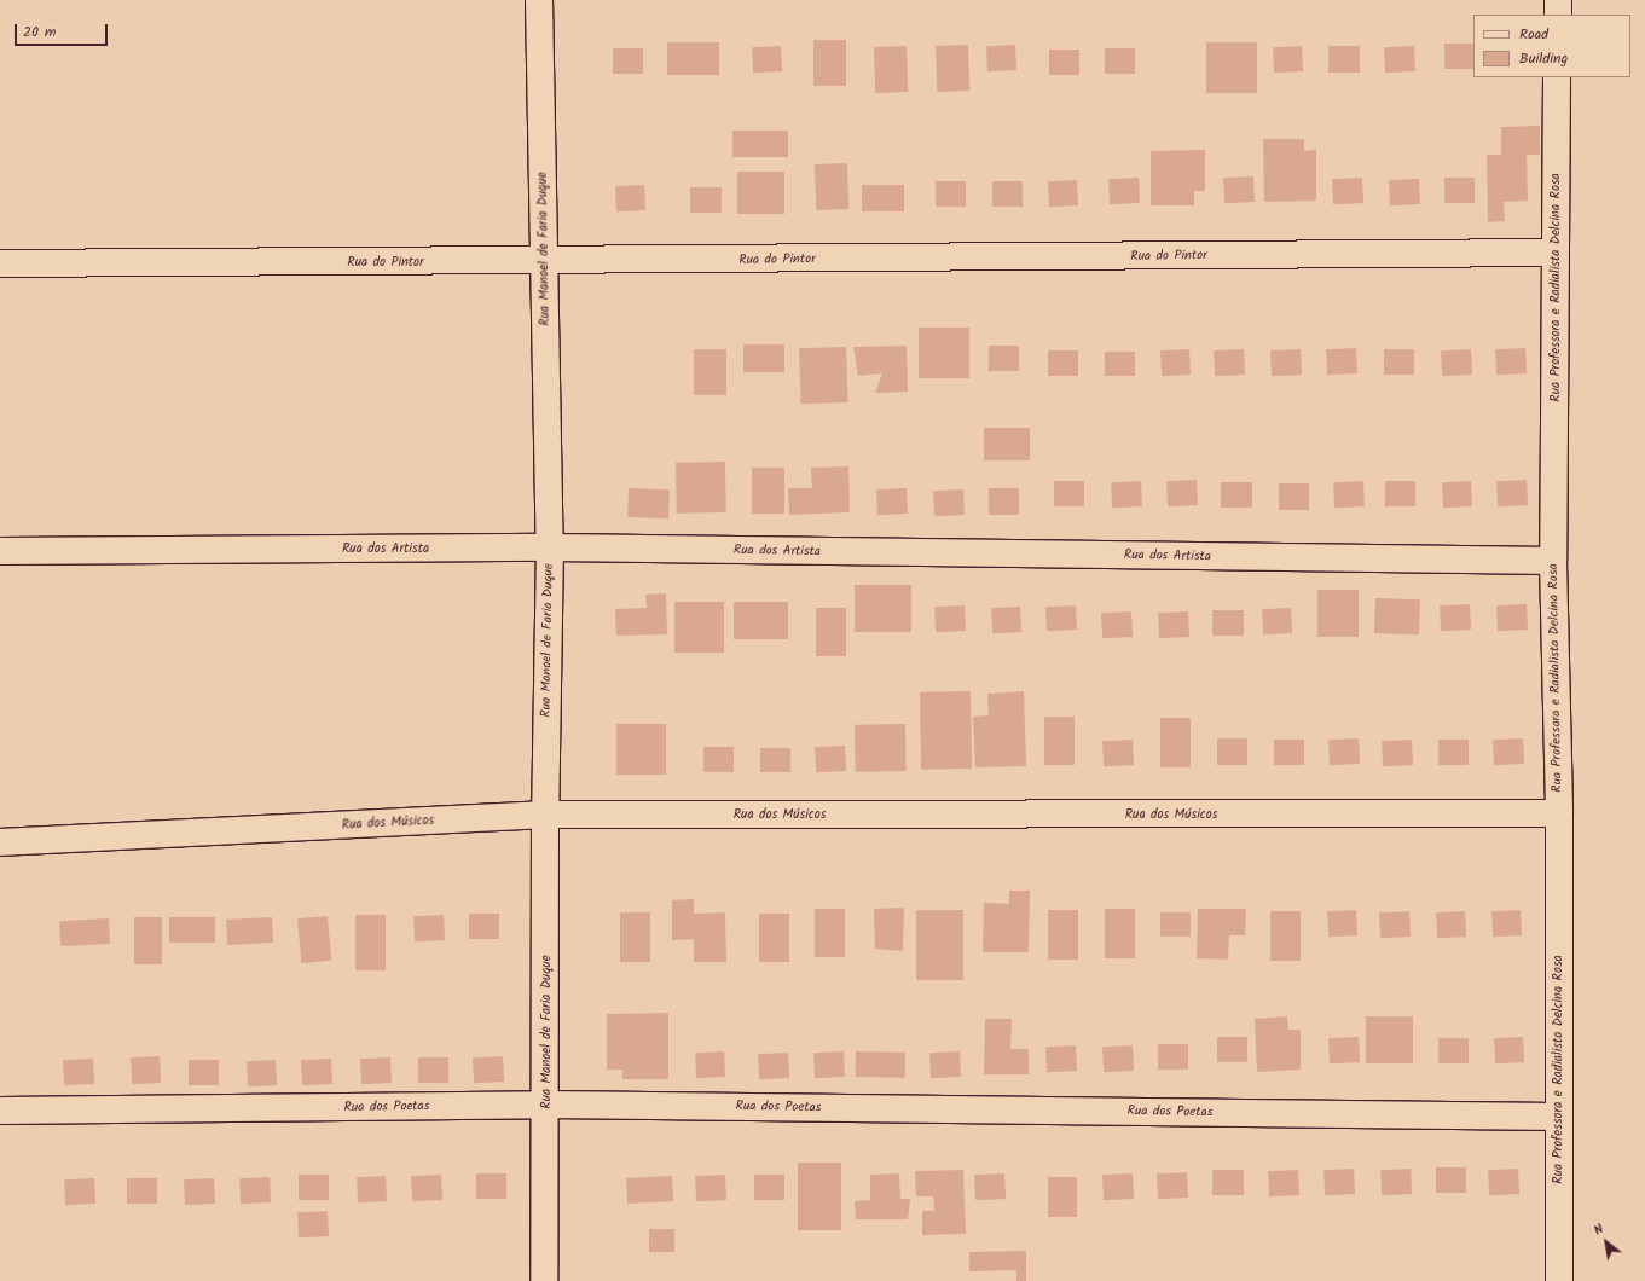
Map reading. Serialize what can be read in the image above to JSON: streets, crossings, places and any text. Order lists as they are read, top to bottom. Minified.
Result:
{"streets":{"street":["Rua Manoel de Faria Duque","Rua do Pintor","Rua Professora e Radialista Delcina Rosa","Rua dos Artista","Rua dos Músicos","Rua dos Poetas"]},"crossings":[["Rua Manoel de Faria Duque","Rua do Pintor"],["Rua Manoel de Faria Duque","Rua dos Artista"],["Rua Manoel de Faria Duque","Rua dos Músicos"],["Rua Manoel de Faria Duque","Rua dos Poetas"],["Rua do Pintor","Rua Professora e Radialista Delcina Rosa"],["Rua Professora e Radialista Delcina Rosa","Rua dos Artista"],["Rua Professora e Radialista Delcina Rosa","Rua dos Músicos"],["Rua Professora e Radialista Delcina Rosa","Rua dos Poetas"]],"legend":["Road","Building"],"scale_bar":"20 m","north":"top left"}
